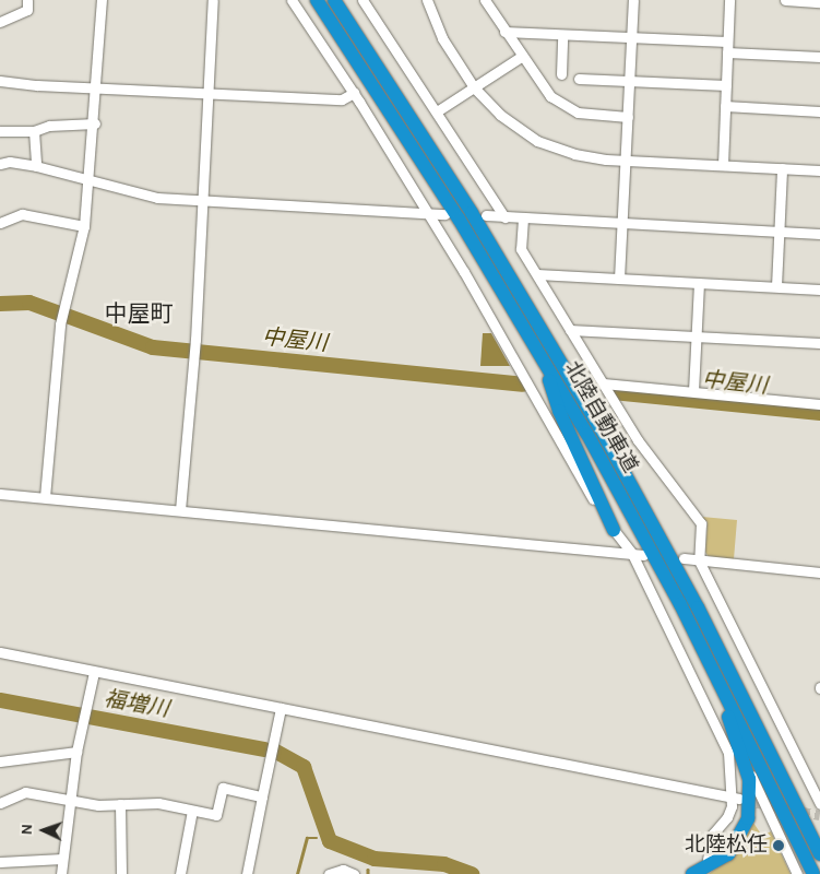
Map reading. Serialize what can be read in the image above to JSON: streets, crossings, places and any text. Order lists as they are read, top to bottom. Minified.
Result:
{"streets":{"highway":["北陸自動車道"]},"districts":["中屋町"],"water":["中屋川","福増川"],"places":["北陸松任"],"north":"left"}
